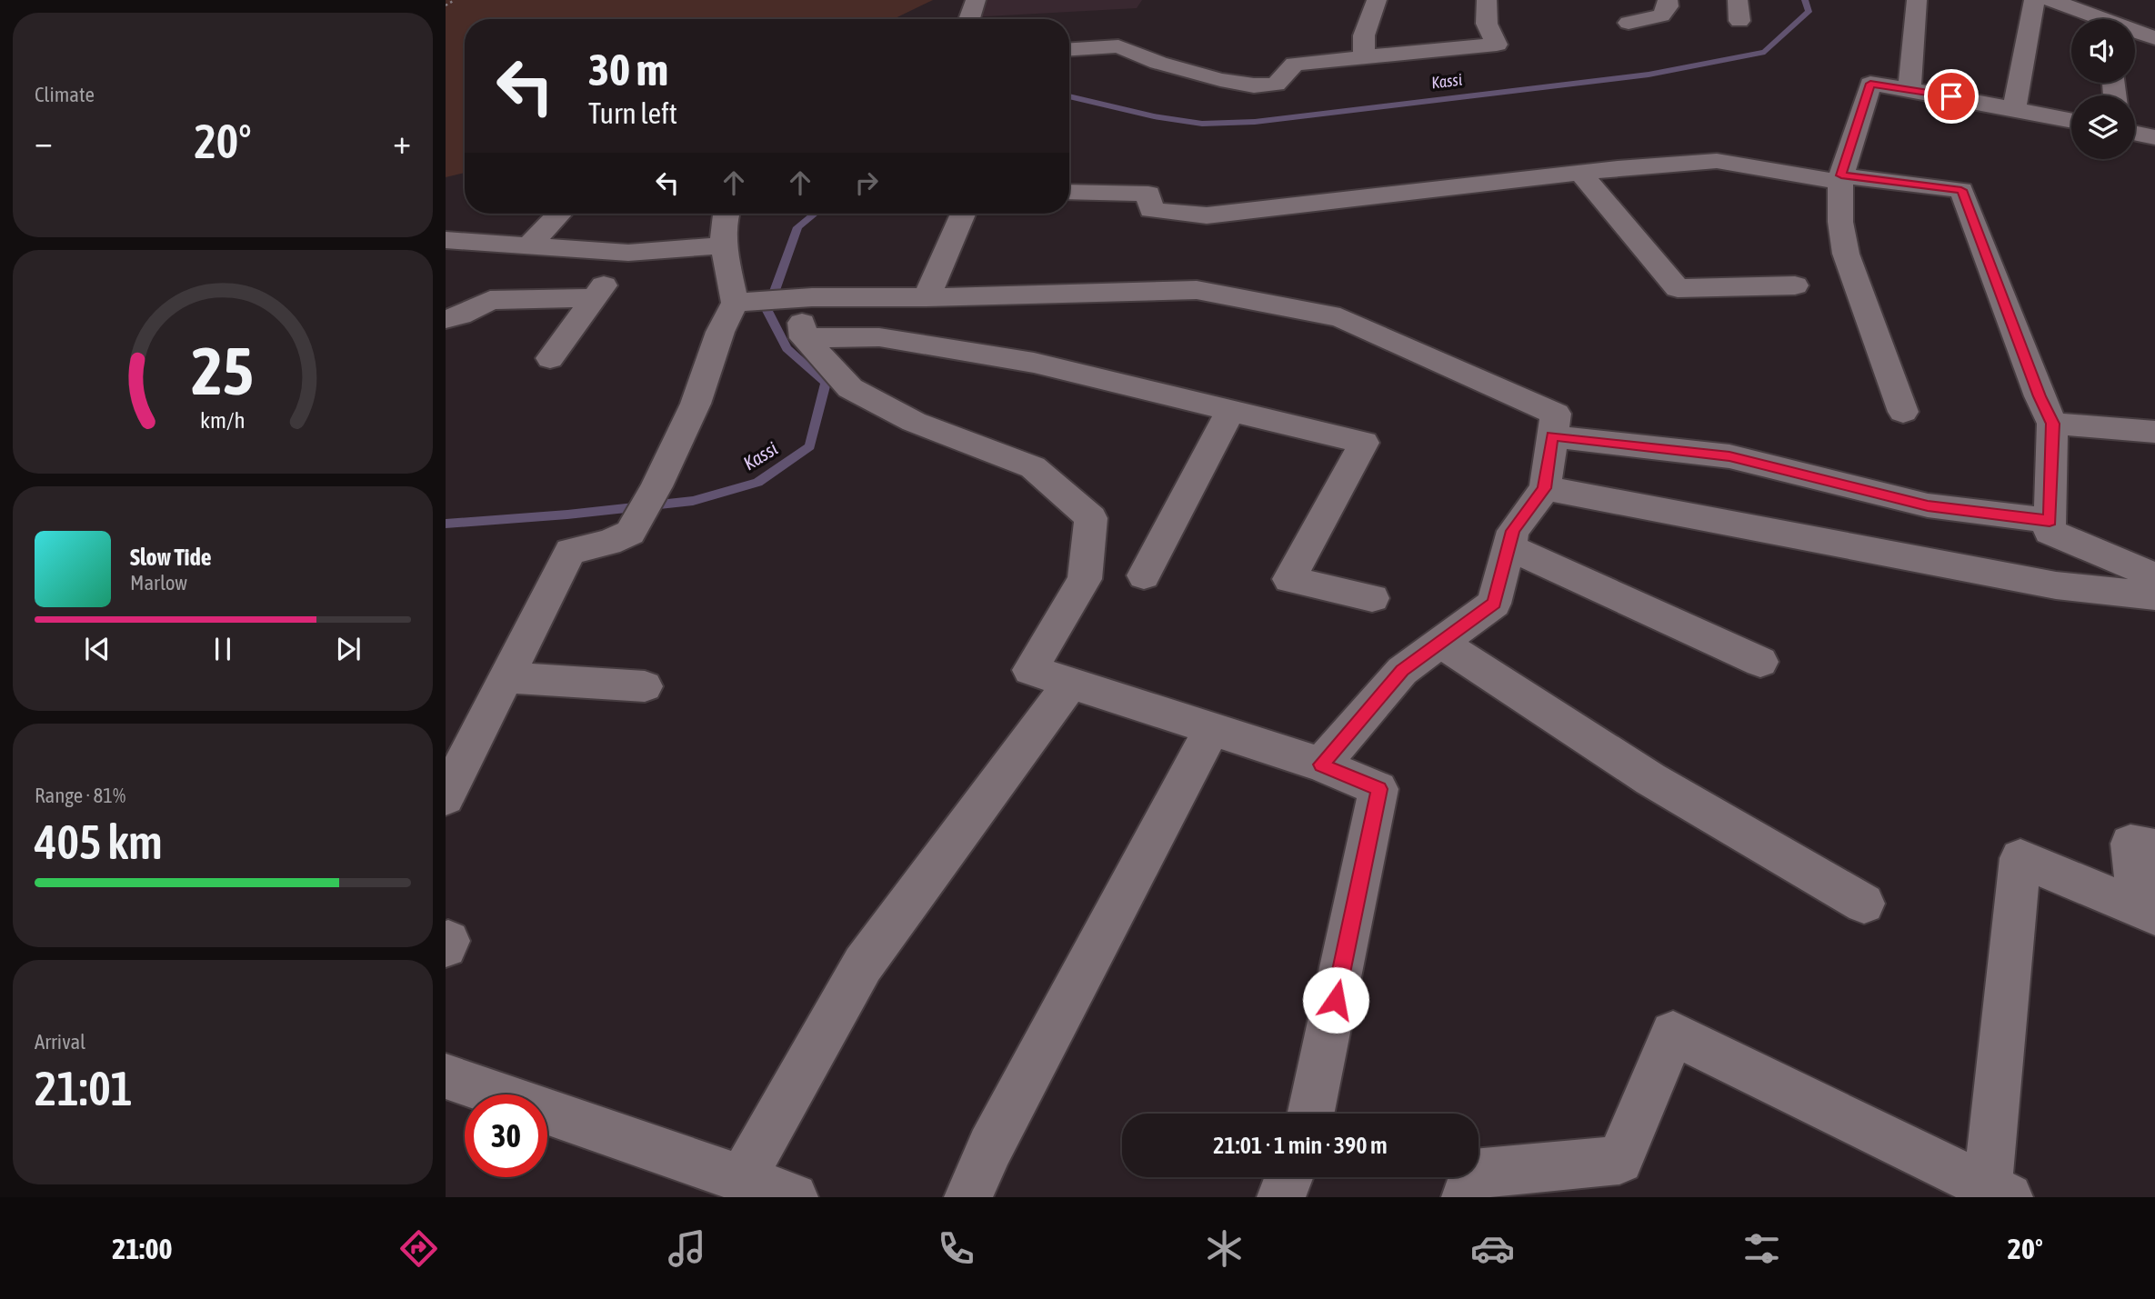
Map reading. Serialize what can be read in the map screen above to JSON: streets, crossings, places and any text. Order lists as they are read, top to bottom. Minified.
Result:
{"water":["Kassi"],"page":{"tile":["Climate",["Range · 81%","405 km"],["Arrival","21:01"]],"turn":["30 m","Turn left"],"heat":["−","20°","+"],"song":["Slow Tide","Marlow"],"limit":"30","trip":"21:01 · 1 min · 390 m","tabs":["21:00","20°"],"gauge":["25","km/h"]}}
